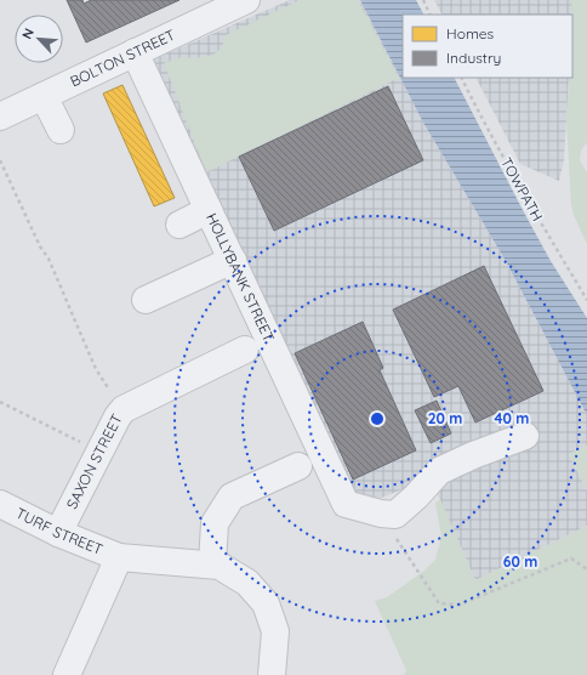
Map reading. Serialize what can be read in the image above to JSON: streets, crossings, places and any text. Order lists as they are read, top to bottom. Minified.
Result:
{"streets":{"street":["BOLTON STREET","HOLLYBANK STREET","SAXON STREET","TURF STREET"],"path":["TOWPATH"]},"crossings":[["BOLTON STREET","HOLLYBANK STREET"],["SAXON STREET","TURF STREET"]],"legend":["Homes","Industry"],"north":"top left","rings":["20 m","40 m","60 m"]}
